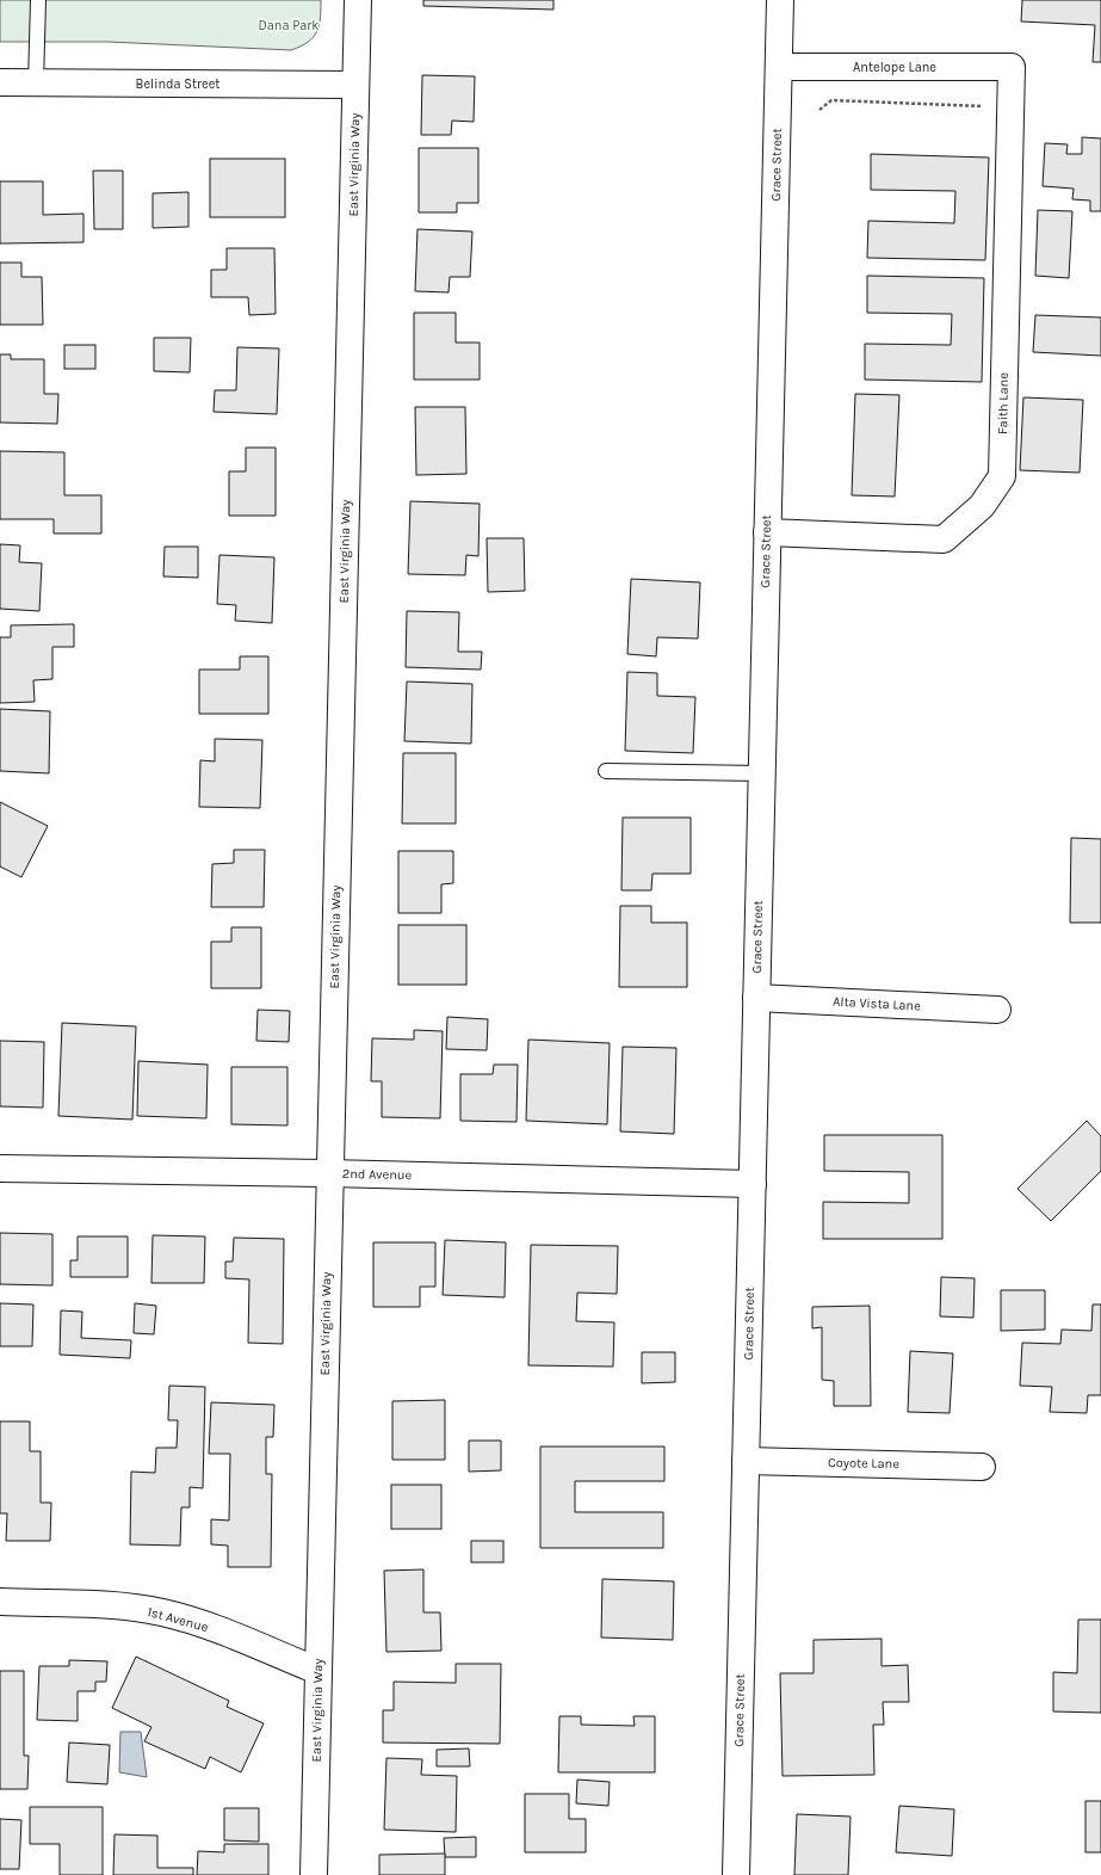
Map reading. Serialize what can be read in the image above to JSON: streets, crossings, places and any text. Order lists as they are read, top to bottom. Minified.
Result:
{"streets":{"street":["Antelope Lane","Belinda Street","East Virginia Way","Grace Street","Faith Lane","Alta Vista Lane","2nd Avenue","Coyote Lane","1st Avenue"]},"crossings":[["Antelope Lane","Grace Street"],["Antelope Lane","Faith Lane"],["Belinda Street","East Virginia Way"],["East Virginia Way","2nd Avenue"],["East Virginia Way","1st Avenue"],["Grace Street","Faith Lane"],["Grace Street","Alta Vista Lane"],["Grace Street","2nd Avenue"],["Grace Street","Coyote Lane"]],"parks":["Dana Park"]}
